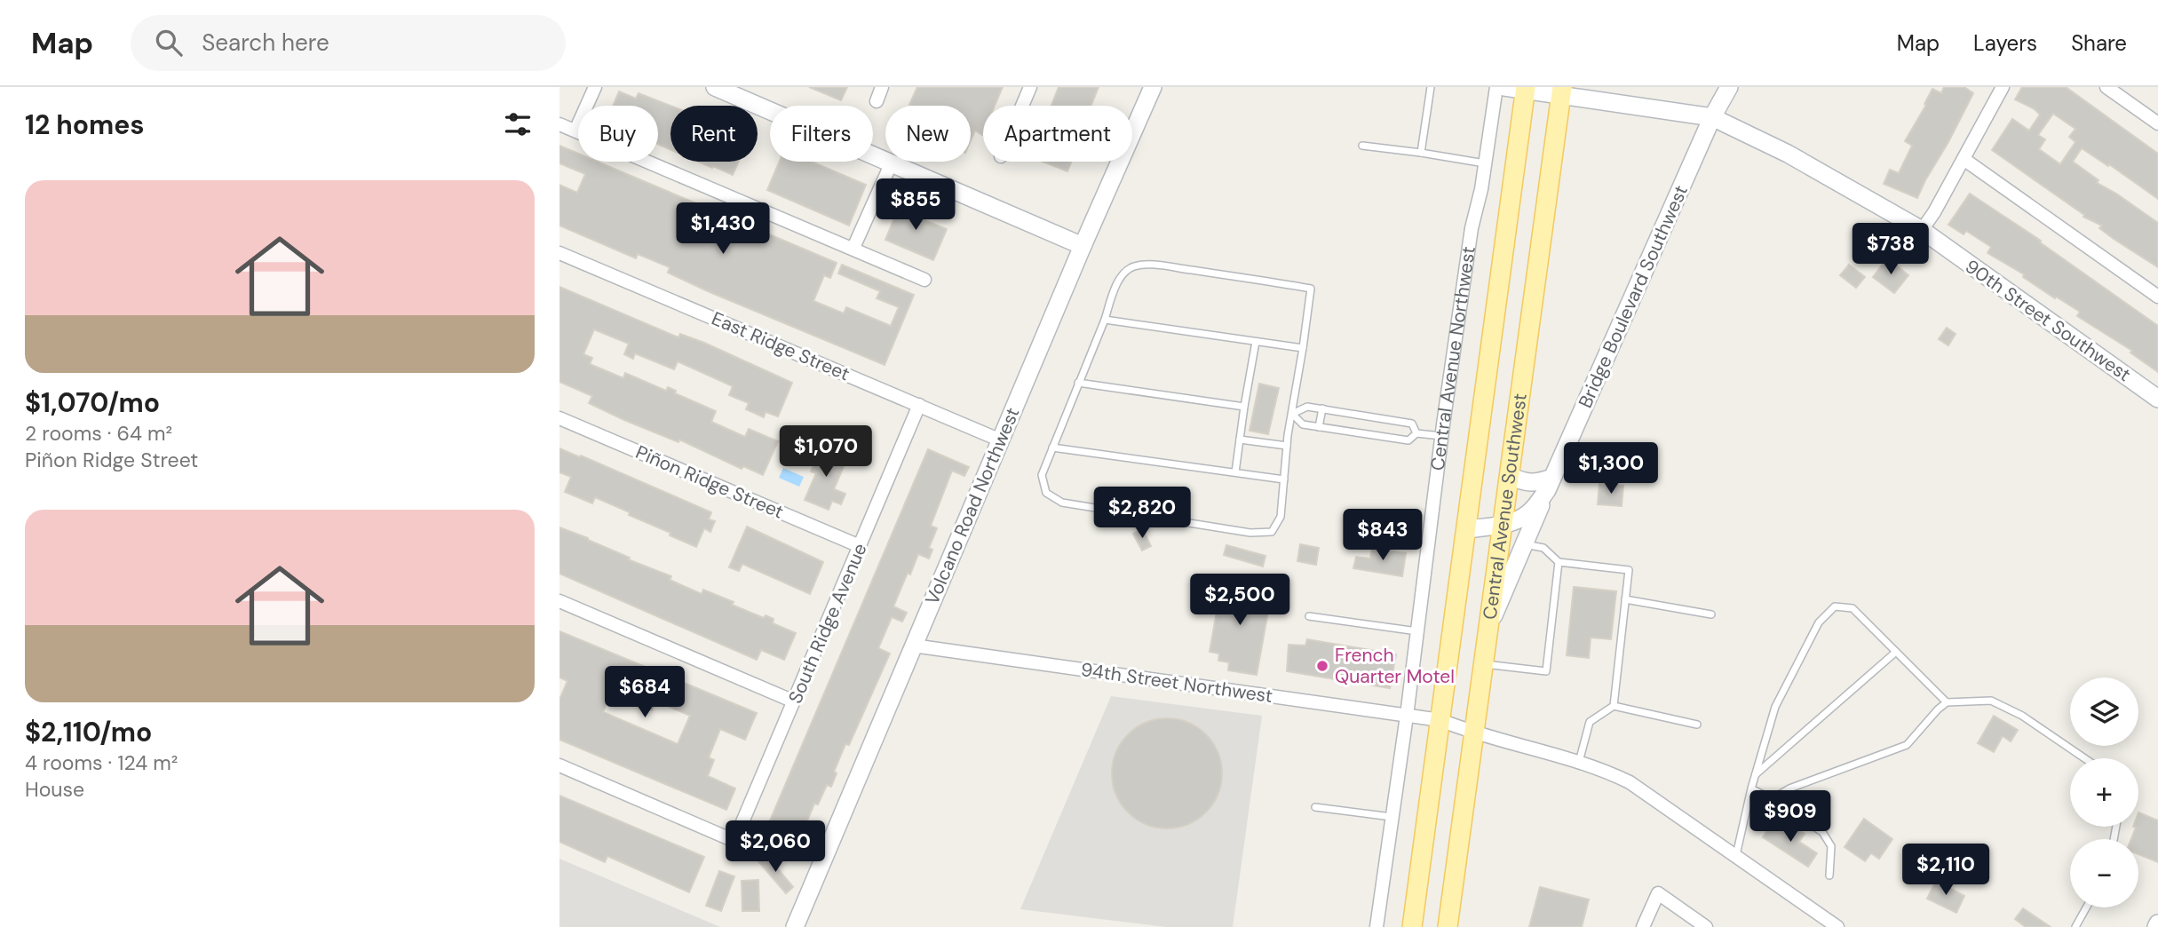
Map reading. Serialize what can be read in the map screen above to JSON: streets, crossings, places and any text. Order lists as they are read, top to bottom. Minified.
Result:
{"streets":{"main road":["Central Avenue Northwest","Central Avenue Southwest"],"street":["Bridge Boulevard Southwest","90th Street Southwest","East Ridge Street","Piñon Ridge Street","Volcano Road Northwest","South Ridge Avenue","94th Street Northwest"]},"crossings":[["Bridge Boulevard Southwest","90th Street Southwest"],["Bridge Boulevard Southwest","Central Avenue Northwest"],["Bridge Boulevard Southwest","Central Avenue Southwest"],["90th Street Southwest","Central Avenue Northwest"],["90th Street Southwest","Central Avenue Southwest"],["East Ridge Street","Volcano Road Northwest"],["East Ridge Street","South Ridge Avenue"],["Central Avenue Northwest","94th Street Northwest"],["Piñon Ridge Street","South Ridge Avenue"],["Volcano Road Northwest","94th Street Northwest"],["Central Avenue Southwest","94th Street Northwest"]],"places":["French Quarter Motel"],"page":{"header":"Map","search":"Search here","nav":["Map","Layers","Share"],"heading":"12 homes","chip":["Buy","Rent","Filters","New","Apartment"],"list":[{"name":"$1,070/mo","note":"2 rooms · 64 m² · Piñon Ridge Street"},{"name":"$2,110/mo","note":"4 rooms · 124 m² · House"}],"price":["$855","$1,430","$738","$1,070","$1,300","$2,820","$843","$2,500","$684","$909","$2,060","$2,110"],"map_buttons":["+","−"]}}
